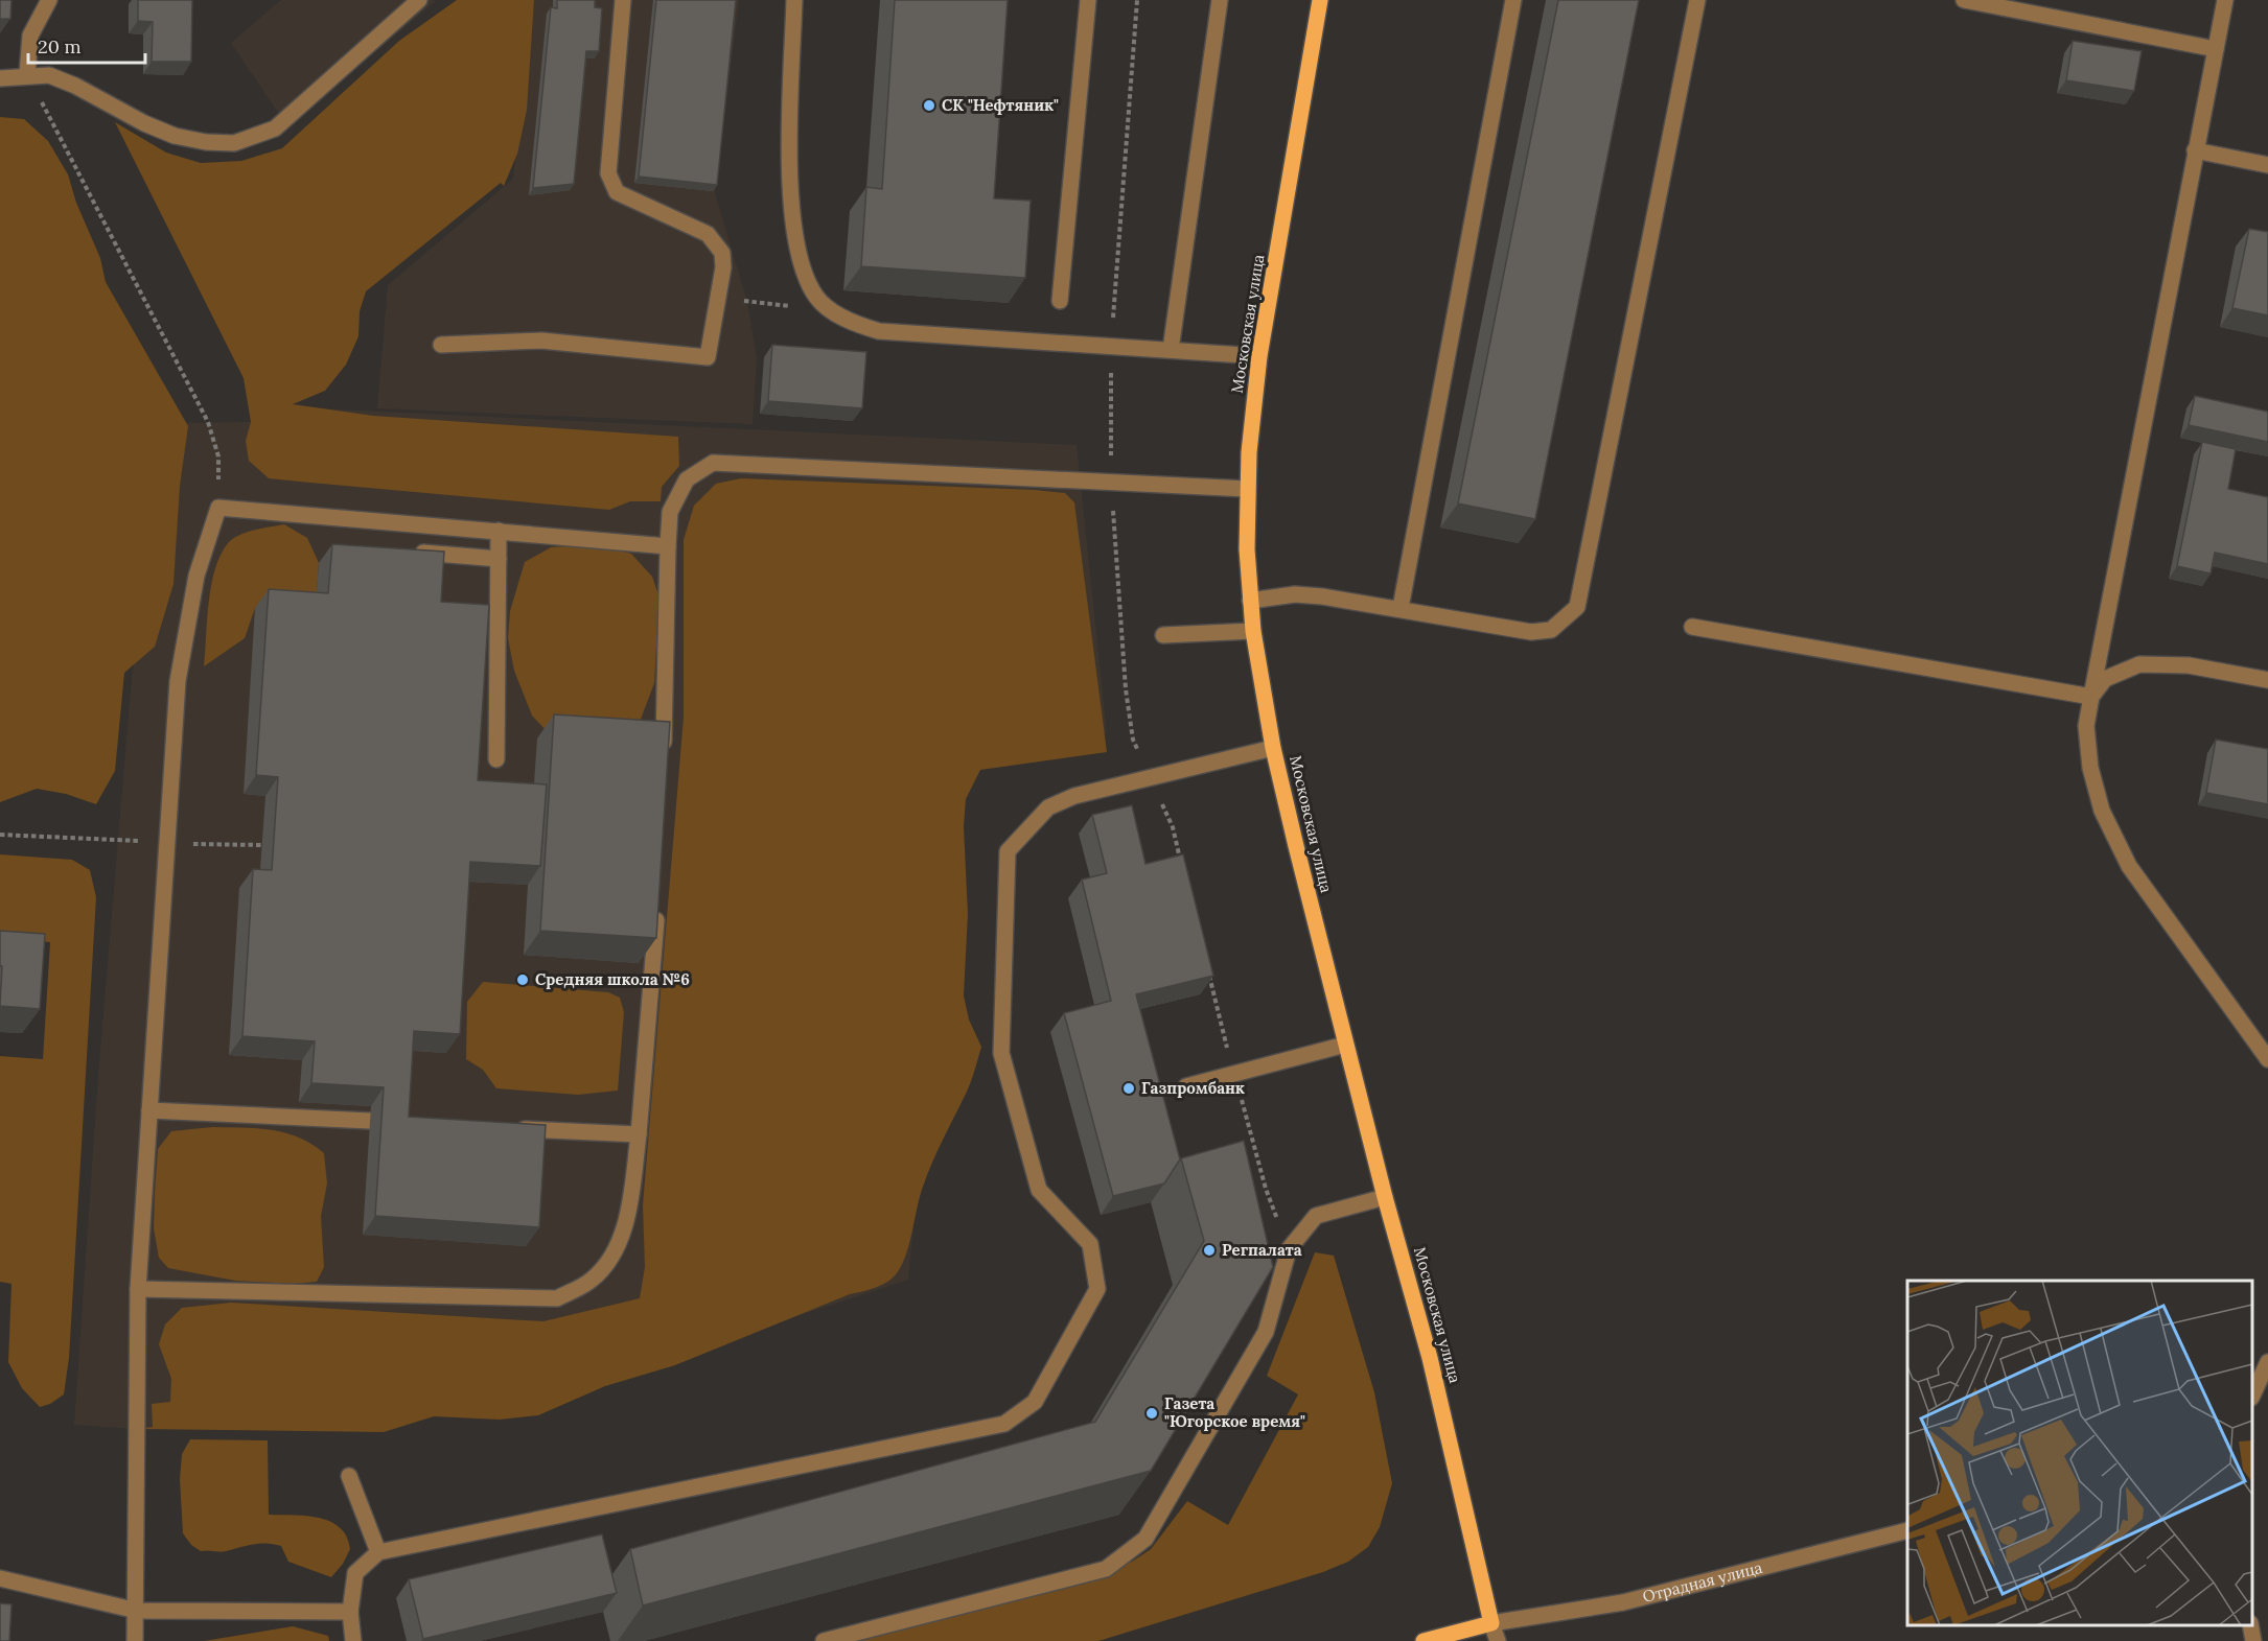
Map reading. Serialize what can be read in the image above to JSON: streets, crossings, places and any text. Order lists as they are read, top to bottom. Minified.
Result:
{"streets":{"main road":["Московская улица"],"street":["Отрадная улица"]},"crossings":[["Московская улица","Отрадная улица"]],"places":["СК \"Нефтяник\"","Средняя школа №6","Газпромбанк","Регпалата","Газета \"Югорское время\""],"scale_bar":"20 m"}
